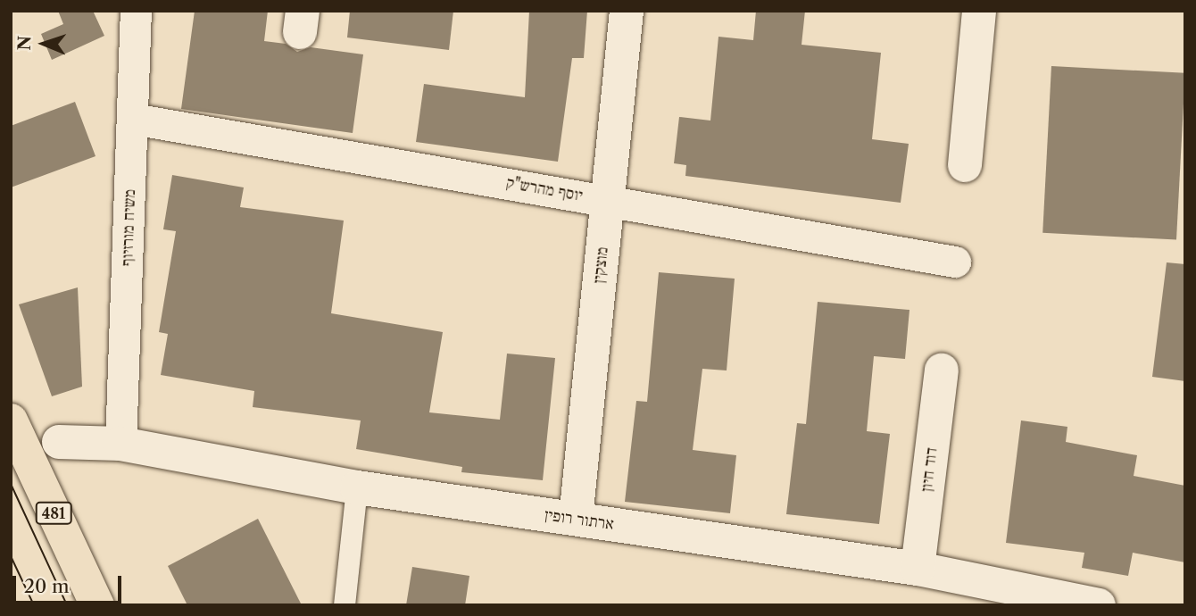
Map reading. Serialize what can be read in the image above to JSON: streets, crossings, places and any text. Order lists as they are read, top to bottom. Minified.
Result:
{"streets":{"main road":["481"],"street":["יוסף מהרש\"ק","משיח מורזיוף","מוצקין","דוד חיון","ארתור רופין"]},"crossings":[["יוסף מהרש\"ק","משיח מורזיוף"],["יוסף מהרש\"ק","מוצקין"],["משיח מורזיוף","ארתור רופין"],["מוצקין","ארתור רופין"],["דוד חיון","ארתור רופין"]],"scale_bar":"20 m","north":"left"}
